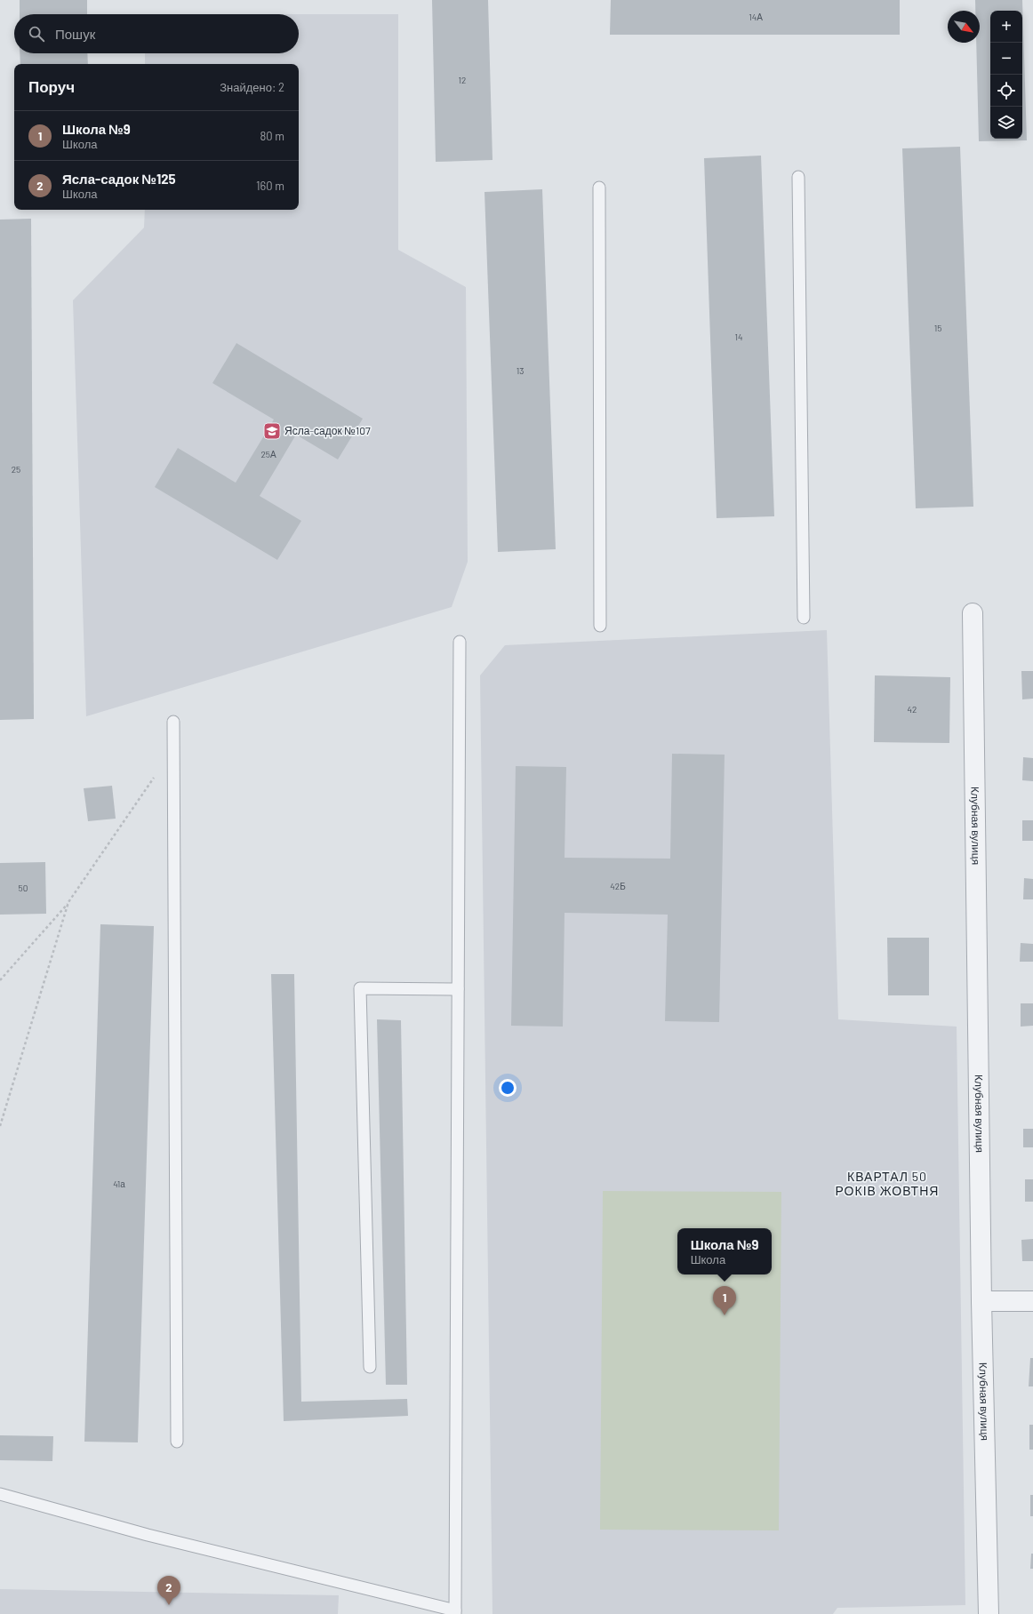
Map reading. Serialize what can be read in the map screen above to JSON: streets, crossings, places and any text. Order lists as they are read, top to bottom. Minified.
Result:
{"streets":{"street":["Клубная вулиця"]},"districts":["КВАРТАЛ 50 РОКІВ ЖОВТНЯ"],"places":{"school or university":["Ясла-садок №107"]},"house_numbers":["14А","12","15","14","13","25А","25","42","42Б","50","41а"],"north":"bottom right","page":{"map_buttons":["+","−"],"search":"Пошук","heading":["Поруч","Знайдено: 2"],"list":[{"mark":"1","name":"Школа №9","note":"Школа","value":"80 m"},{"mark":"2","name":"Ясла-садок №125","note":"Школа","value":"160 m"}],"popup":["Школа №9","Школа"],"pins":["1","2"]}}
